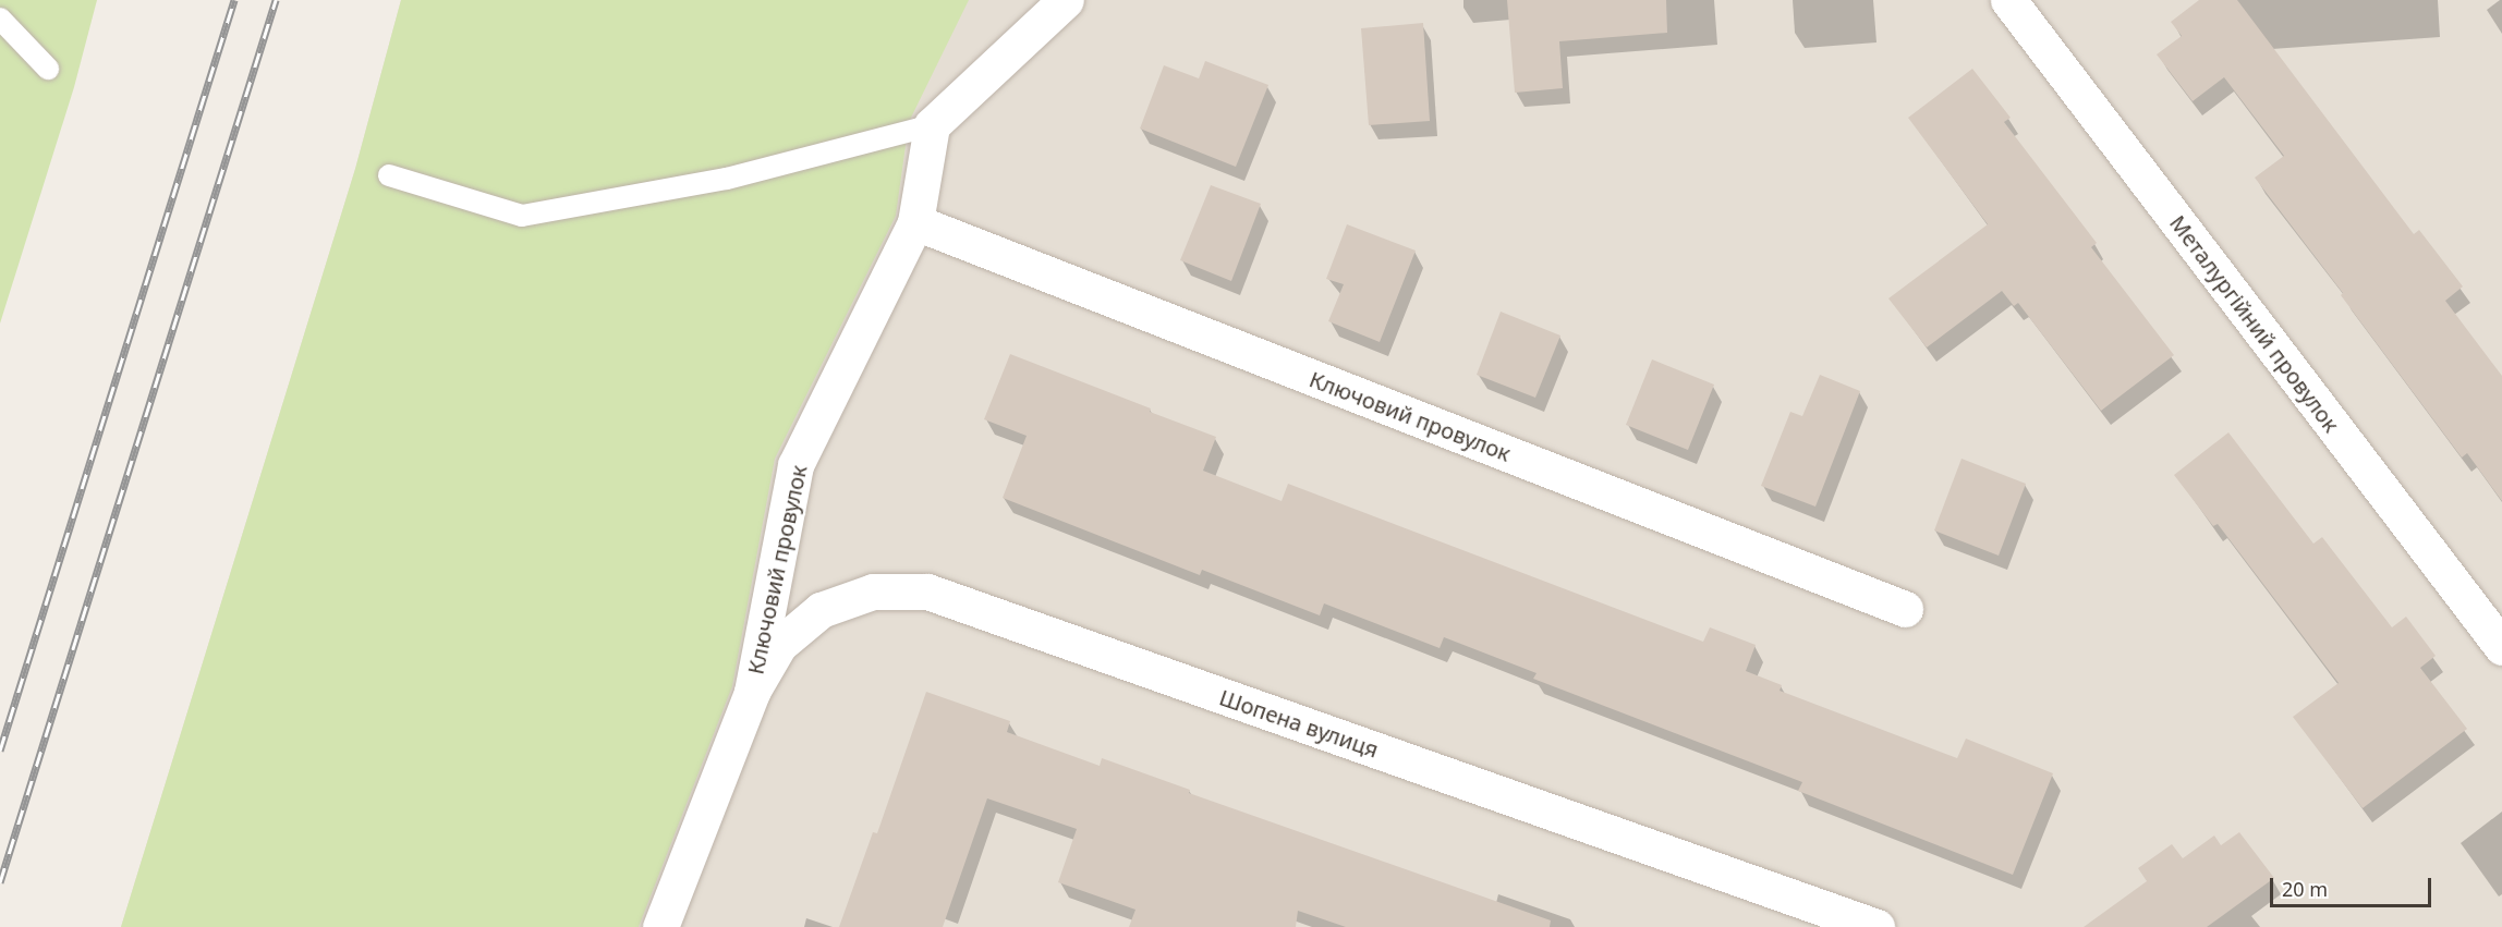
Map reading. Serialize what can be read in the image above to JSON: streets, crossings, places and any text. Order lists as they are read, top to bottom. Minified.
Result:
{"streets":{"street":["Металургійний провулок","Ключовий провулок","Шопена вулиця"]},"crossings":[["Ключовий провулок","Шопена вулиця"]],"scale_bar":"20 m"}
